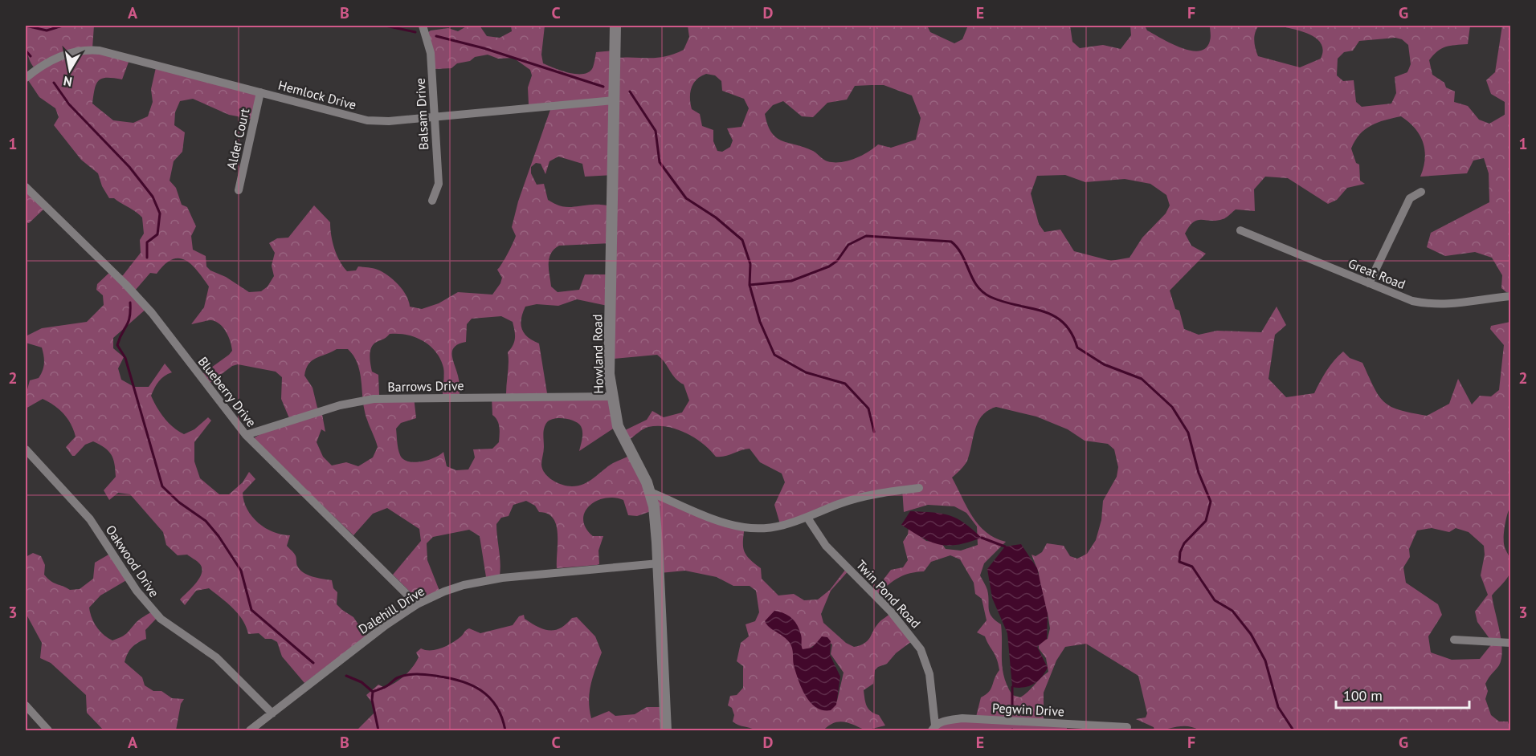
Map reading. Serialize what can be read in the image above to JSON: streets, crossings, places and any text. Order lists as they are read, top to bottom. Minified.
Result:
{"streets":{"street":["Hemlock Drive","Balsam Drive","Alder Court","Great Road","Howland Road","Barrows Drive","Blueberry Drive","Oakwood Drive","Twin Pond Road","Dalehill Drive","Pegwin Drive"]},"crossings":[["Hemlock Drive","Balsam Drive"],["Hemlock Drive","Alder Court"],["Hemlock Drive","Howland Road"],["Howland Road","Barrows Drive"],["Howland Road","Dalehill Drive"],["Barrows Drive","Blueberry Drive"],["Blueberry Drive","Dalehill Drive"],["Oakwood Drive","Dalehill Drive"],["Twin Pond Road","Pegwin Drive"]],"scale_bar":"100 m","north":"bottom","grid":{"columns":["A","B","C","D","E","F","G"],"rows":["1","2","3"]}}
